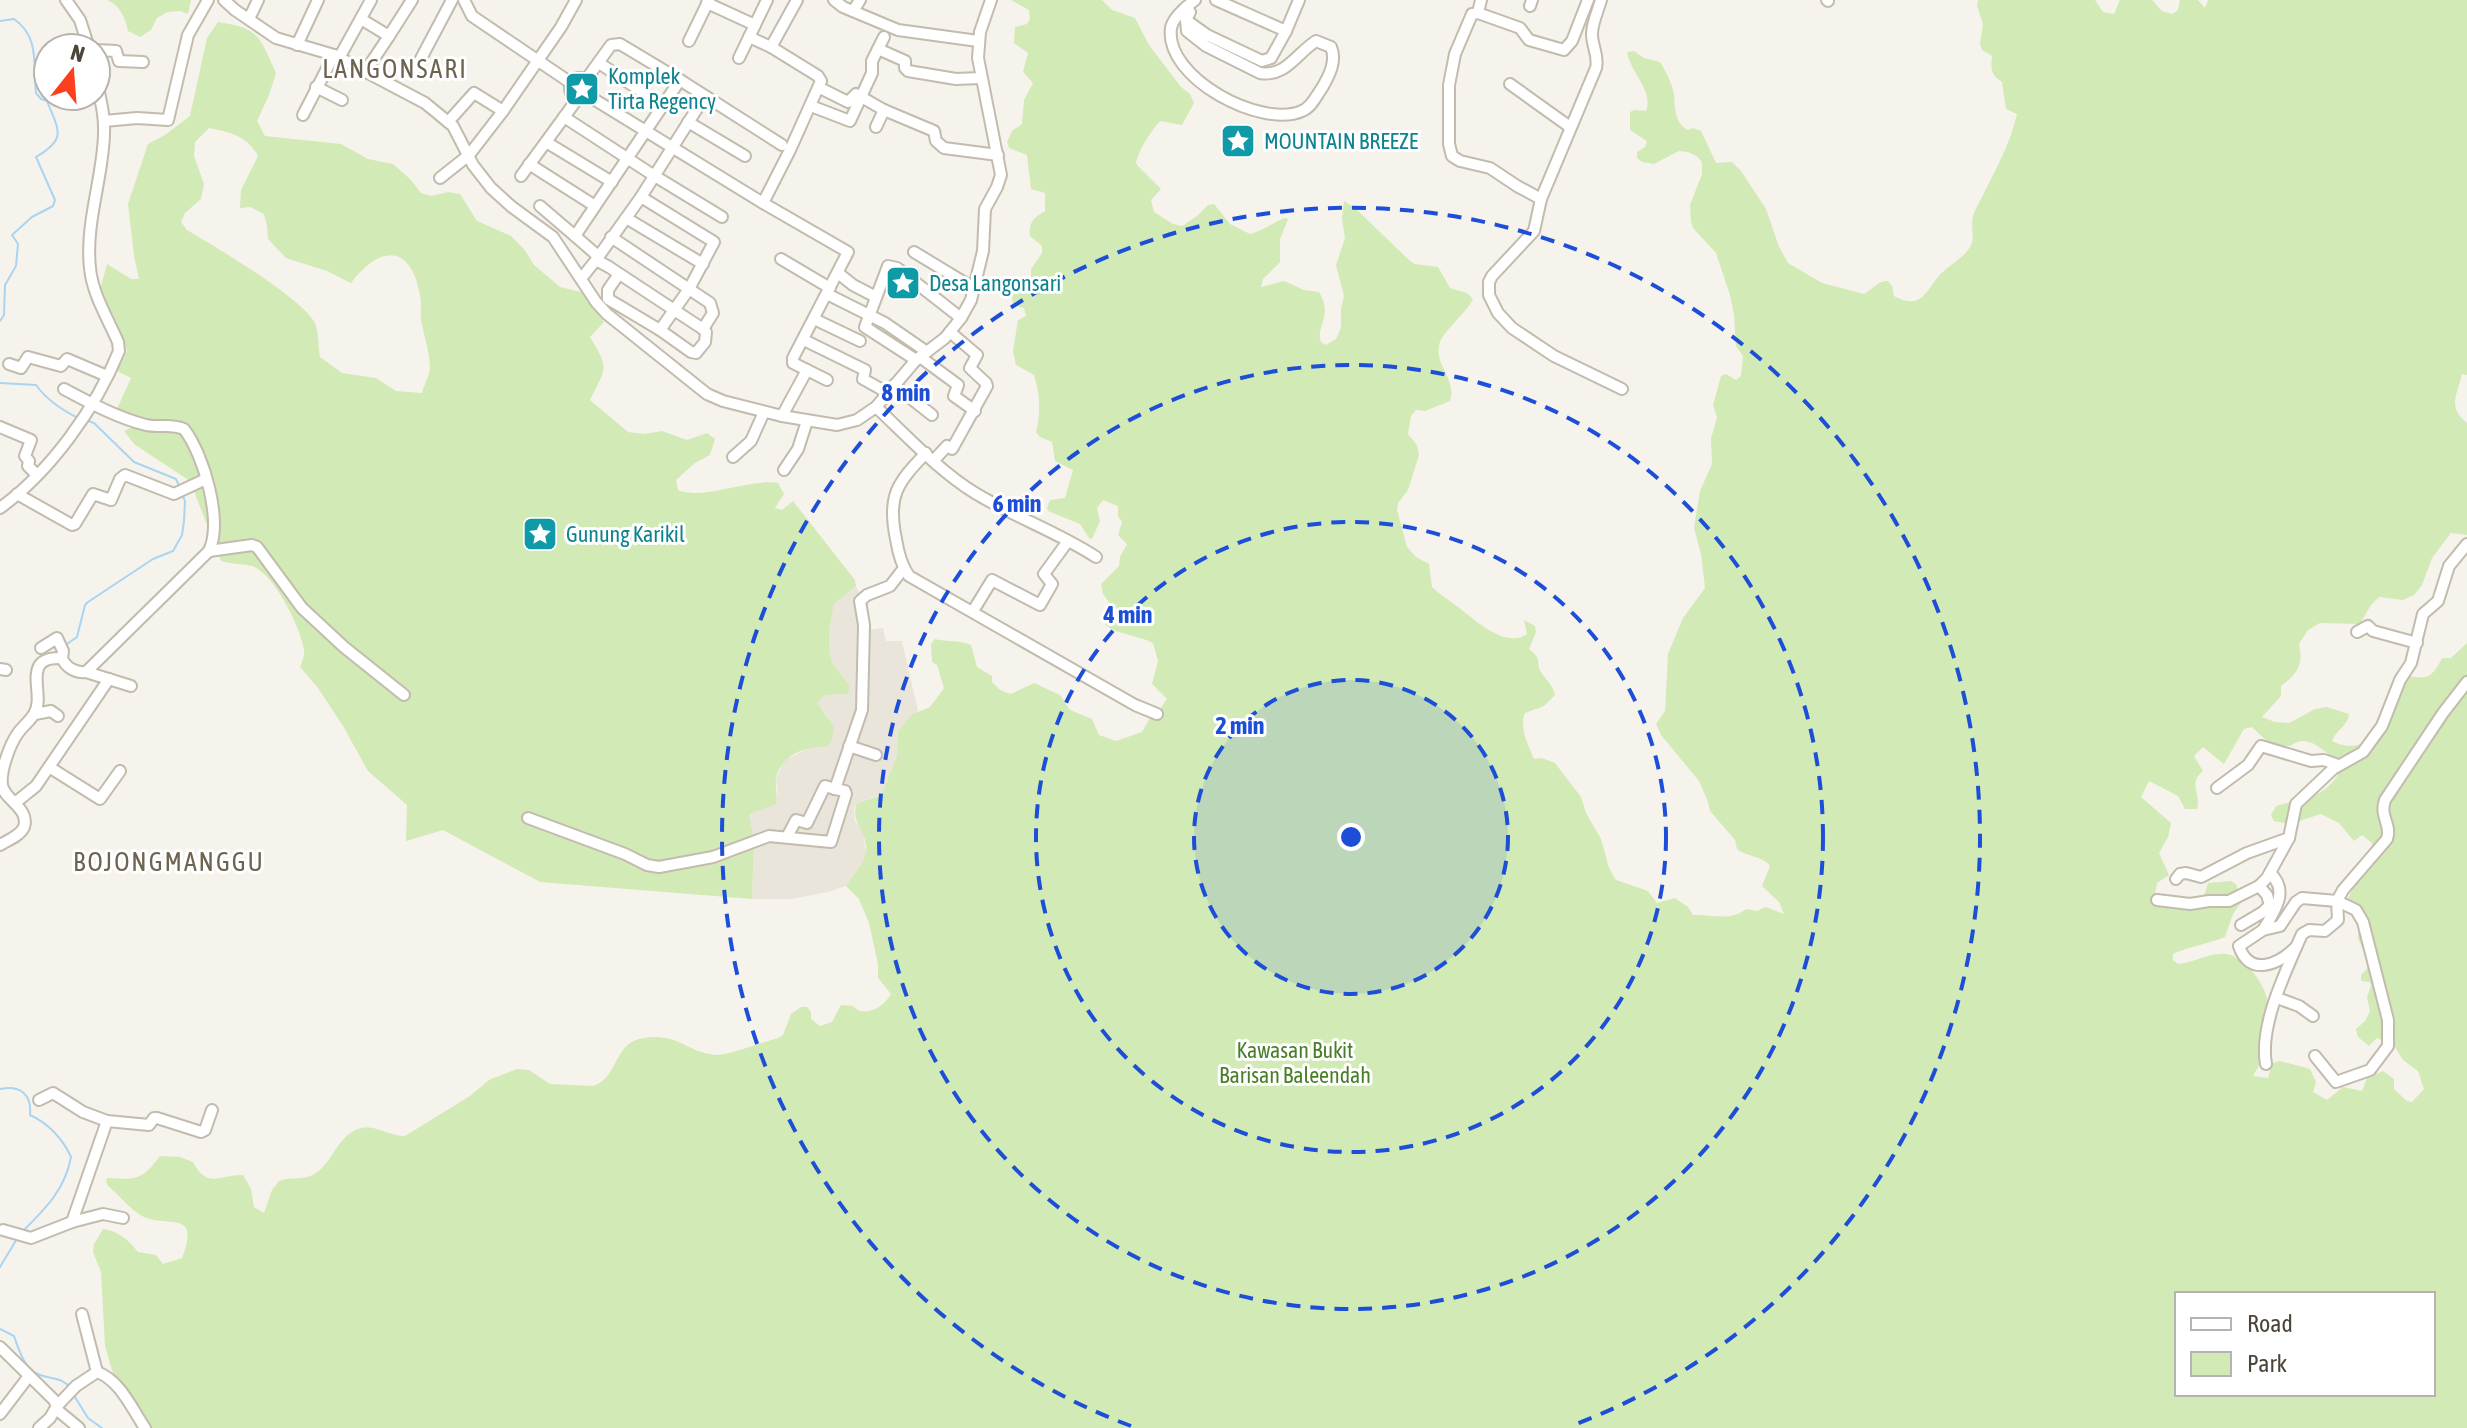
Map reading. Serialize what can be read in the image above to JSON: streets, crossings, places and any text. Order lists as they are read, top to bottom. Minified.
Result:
{"districts":["LANGONSARI","BOJONGMANGGU"],"parks":["Kawasan Bukit Barisan Baleendah"],"places":{"place":["Komplek Tirta Regency","MOUNTAIN BREEZE","Desa Langonsari","Gunung Karikil"]},"legend":["Road","Park"],"north":"top","rings":["8 min","6 min","4 min","2 min"]}
